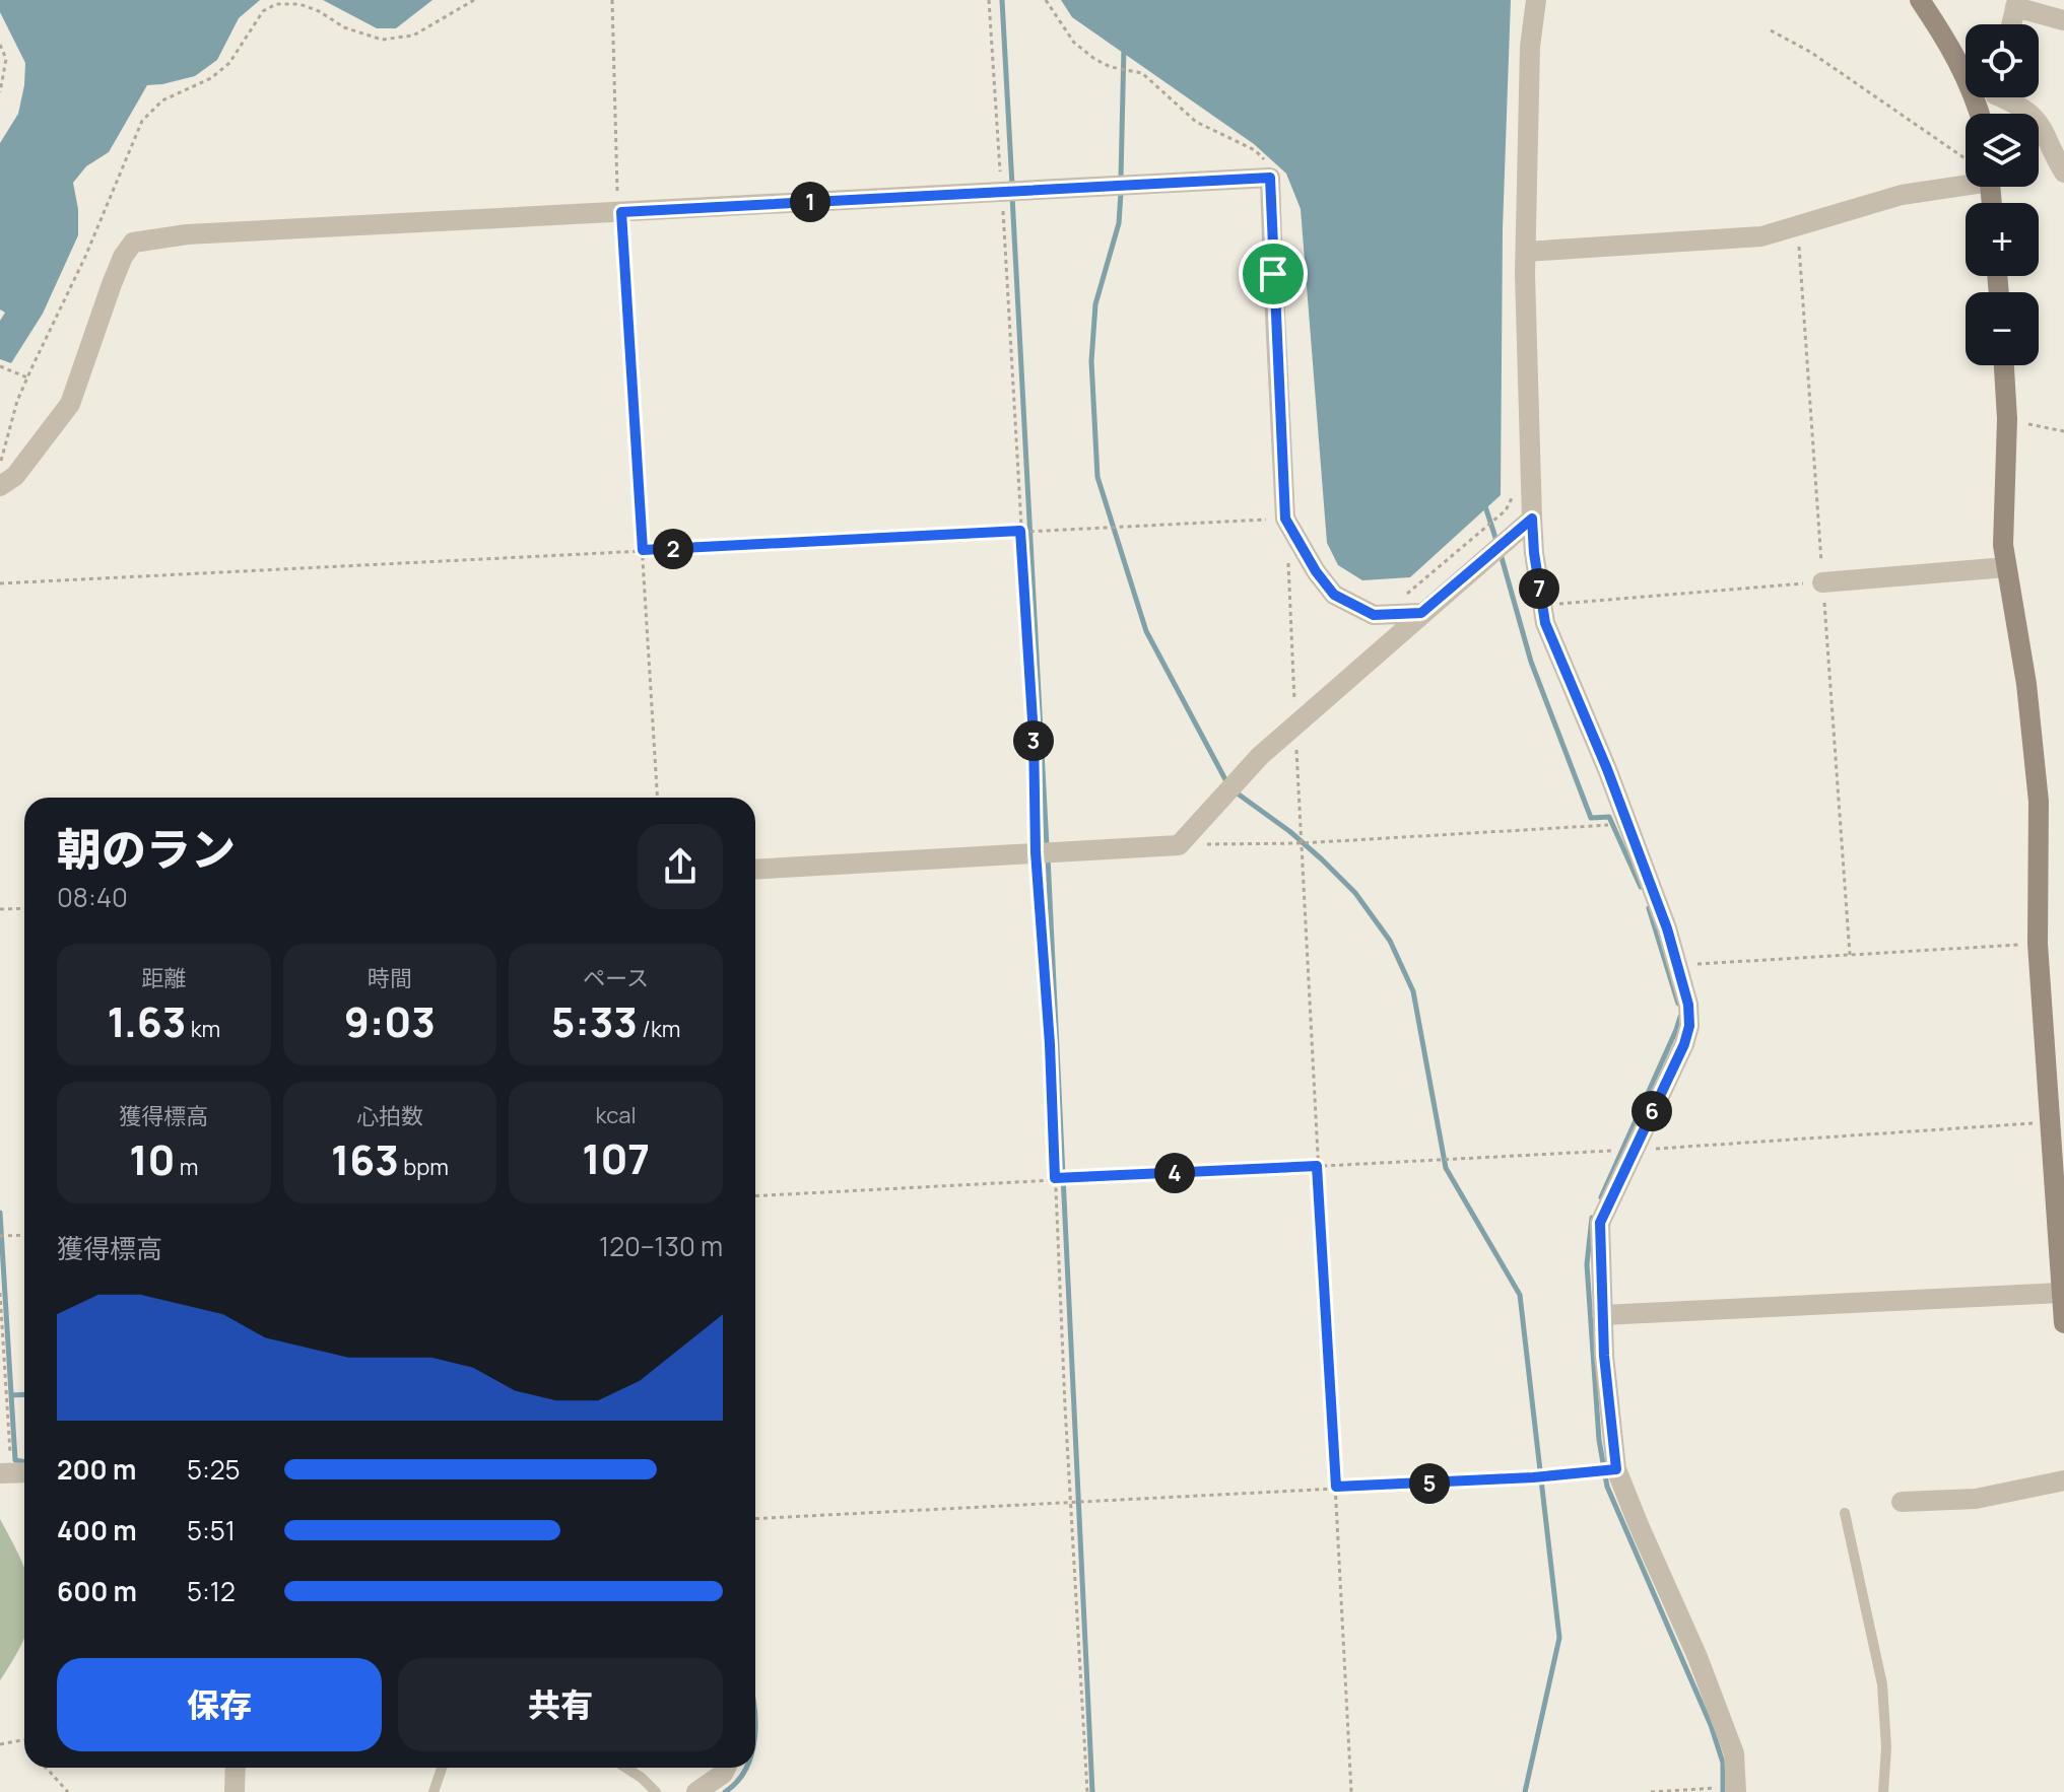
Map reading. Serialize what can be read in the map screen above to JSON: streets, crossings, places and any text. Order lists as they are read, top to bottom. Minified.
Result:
{"page":{"map_buttons":["+","−"],"pins":["1","2","7","3","6","4","5"],"heading":["朝のラン","08:40"],"stats":[["距離","1.63 km"],["時間","9:03"],["ペース","5:33 /km"],["獲得標高","10 m"],["心拍数","163 bpm"],["kcal","107"]],"chart":["獲得標高","120–130 m"],"list":[{"name":"200 m","note":"5:25"},{"name":"400 m","note":"5:51"},{"name":"600 m","note":"5:12"}],"buttons":["保存","共有"]}}
